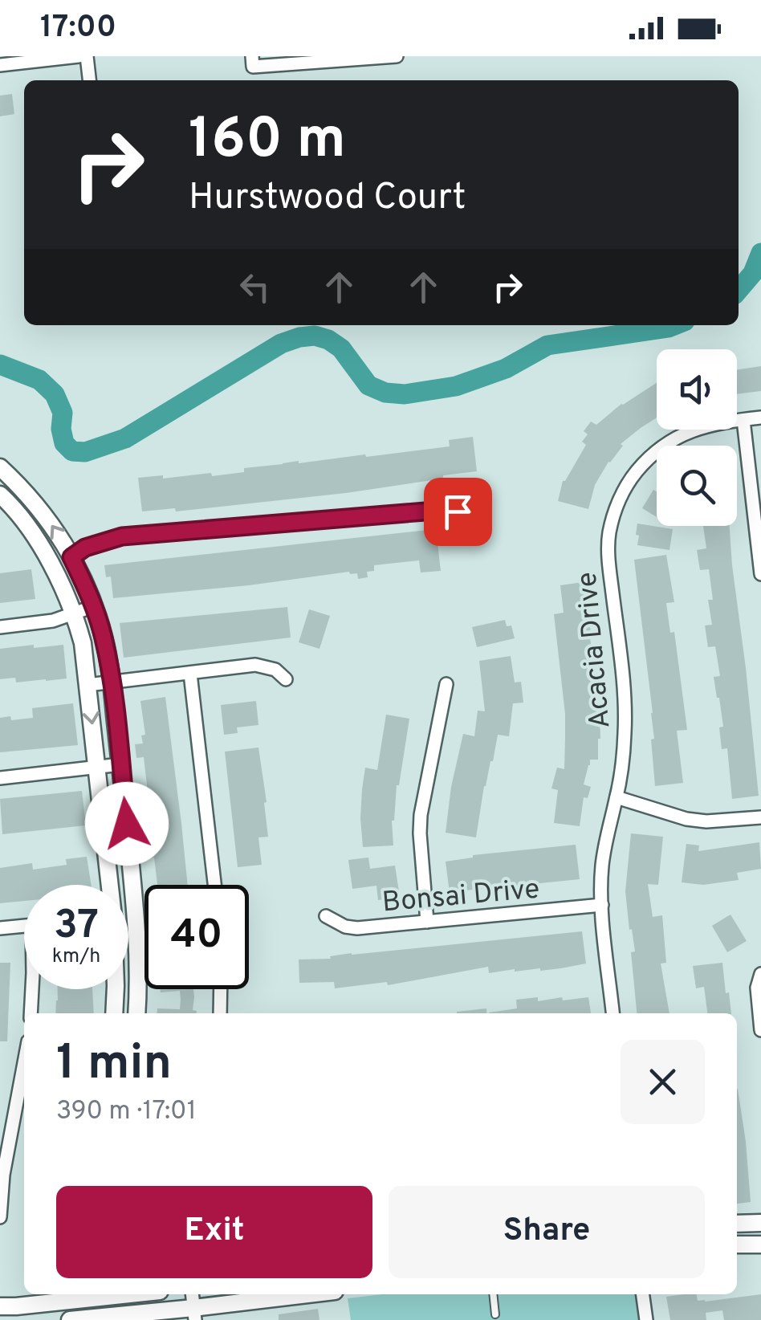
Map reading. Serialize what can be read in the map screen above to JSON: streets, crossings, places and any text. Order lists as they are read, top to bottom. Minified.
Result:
{"streets":{"street":["Acacia Drive","Bonsai Drive"]},"crossings":[["Acacia Drive","Bonsai Drive"]],"page":{"status":"17:00","turn":["160 m","Hurstwood Court"],"speed":"37 km/h","limit":"40","heading":["1 min","390 m · 17:01"],"buttons":["Exit","Share"]}}
